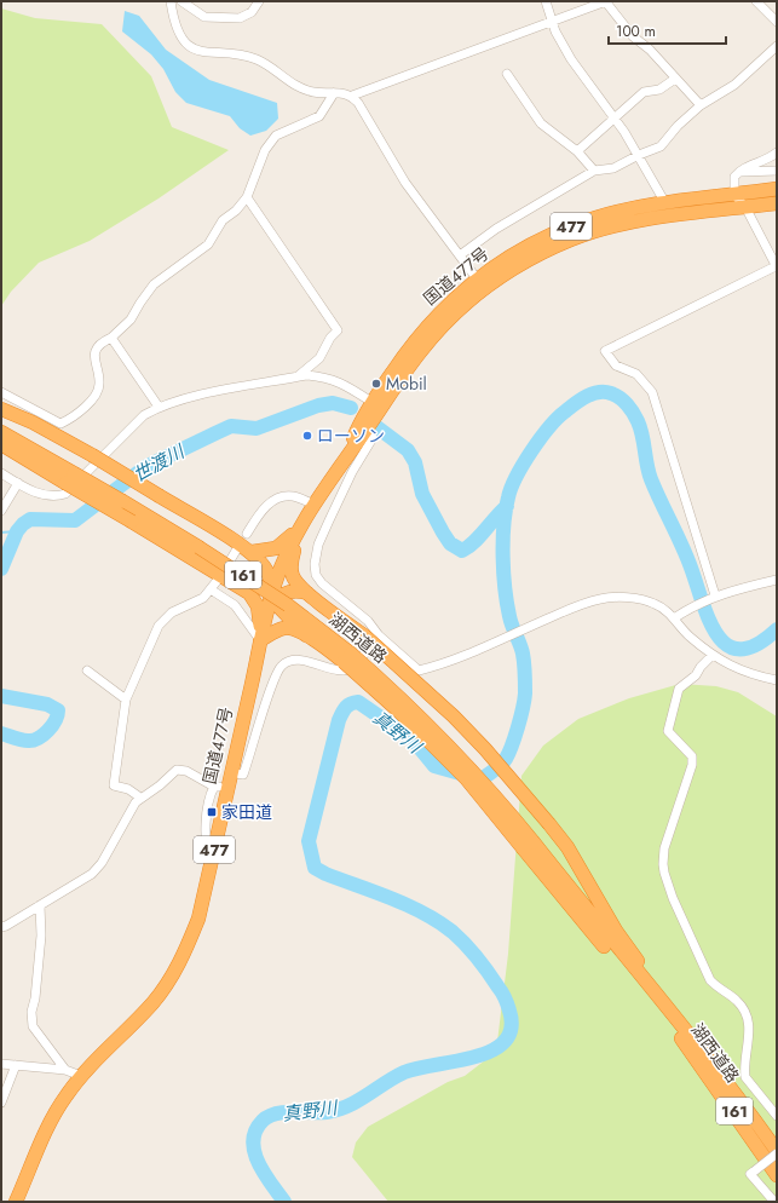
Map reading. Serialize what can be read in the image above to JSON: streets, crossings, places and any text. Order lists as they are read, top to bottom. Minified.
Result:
{"streets":{"highway":["477","国道477号","161","湖西道路"]},"water":["世渡川","真野川"],"places":{"other":["Mobil","ローソン"],"transit":["家田道"]},"scale_bar":"100 m"}
